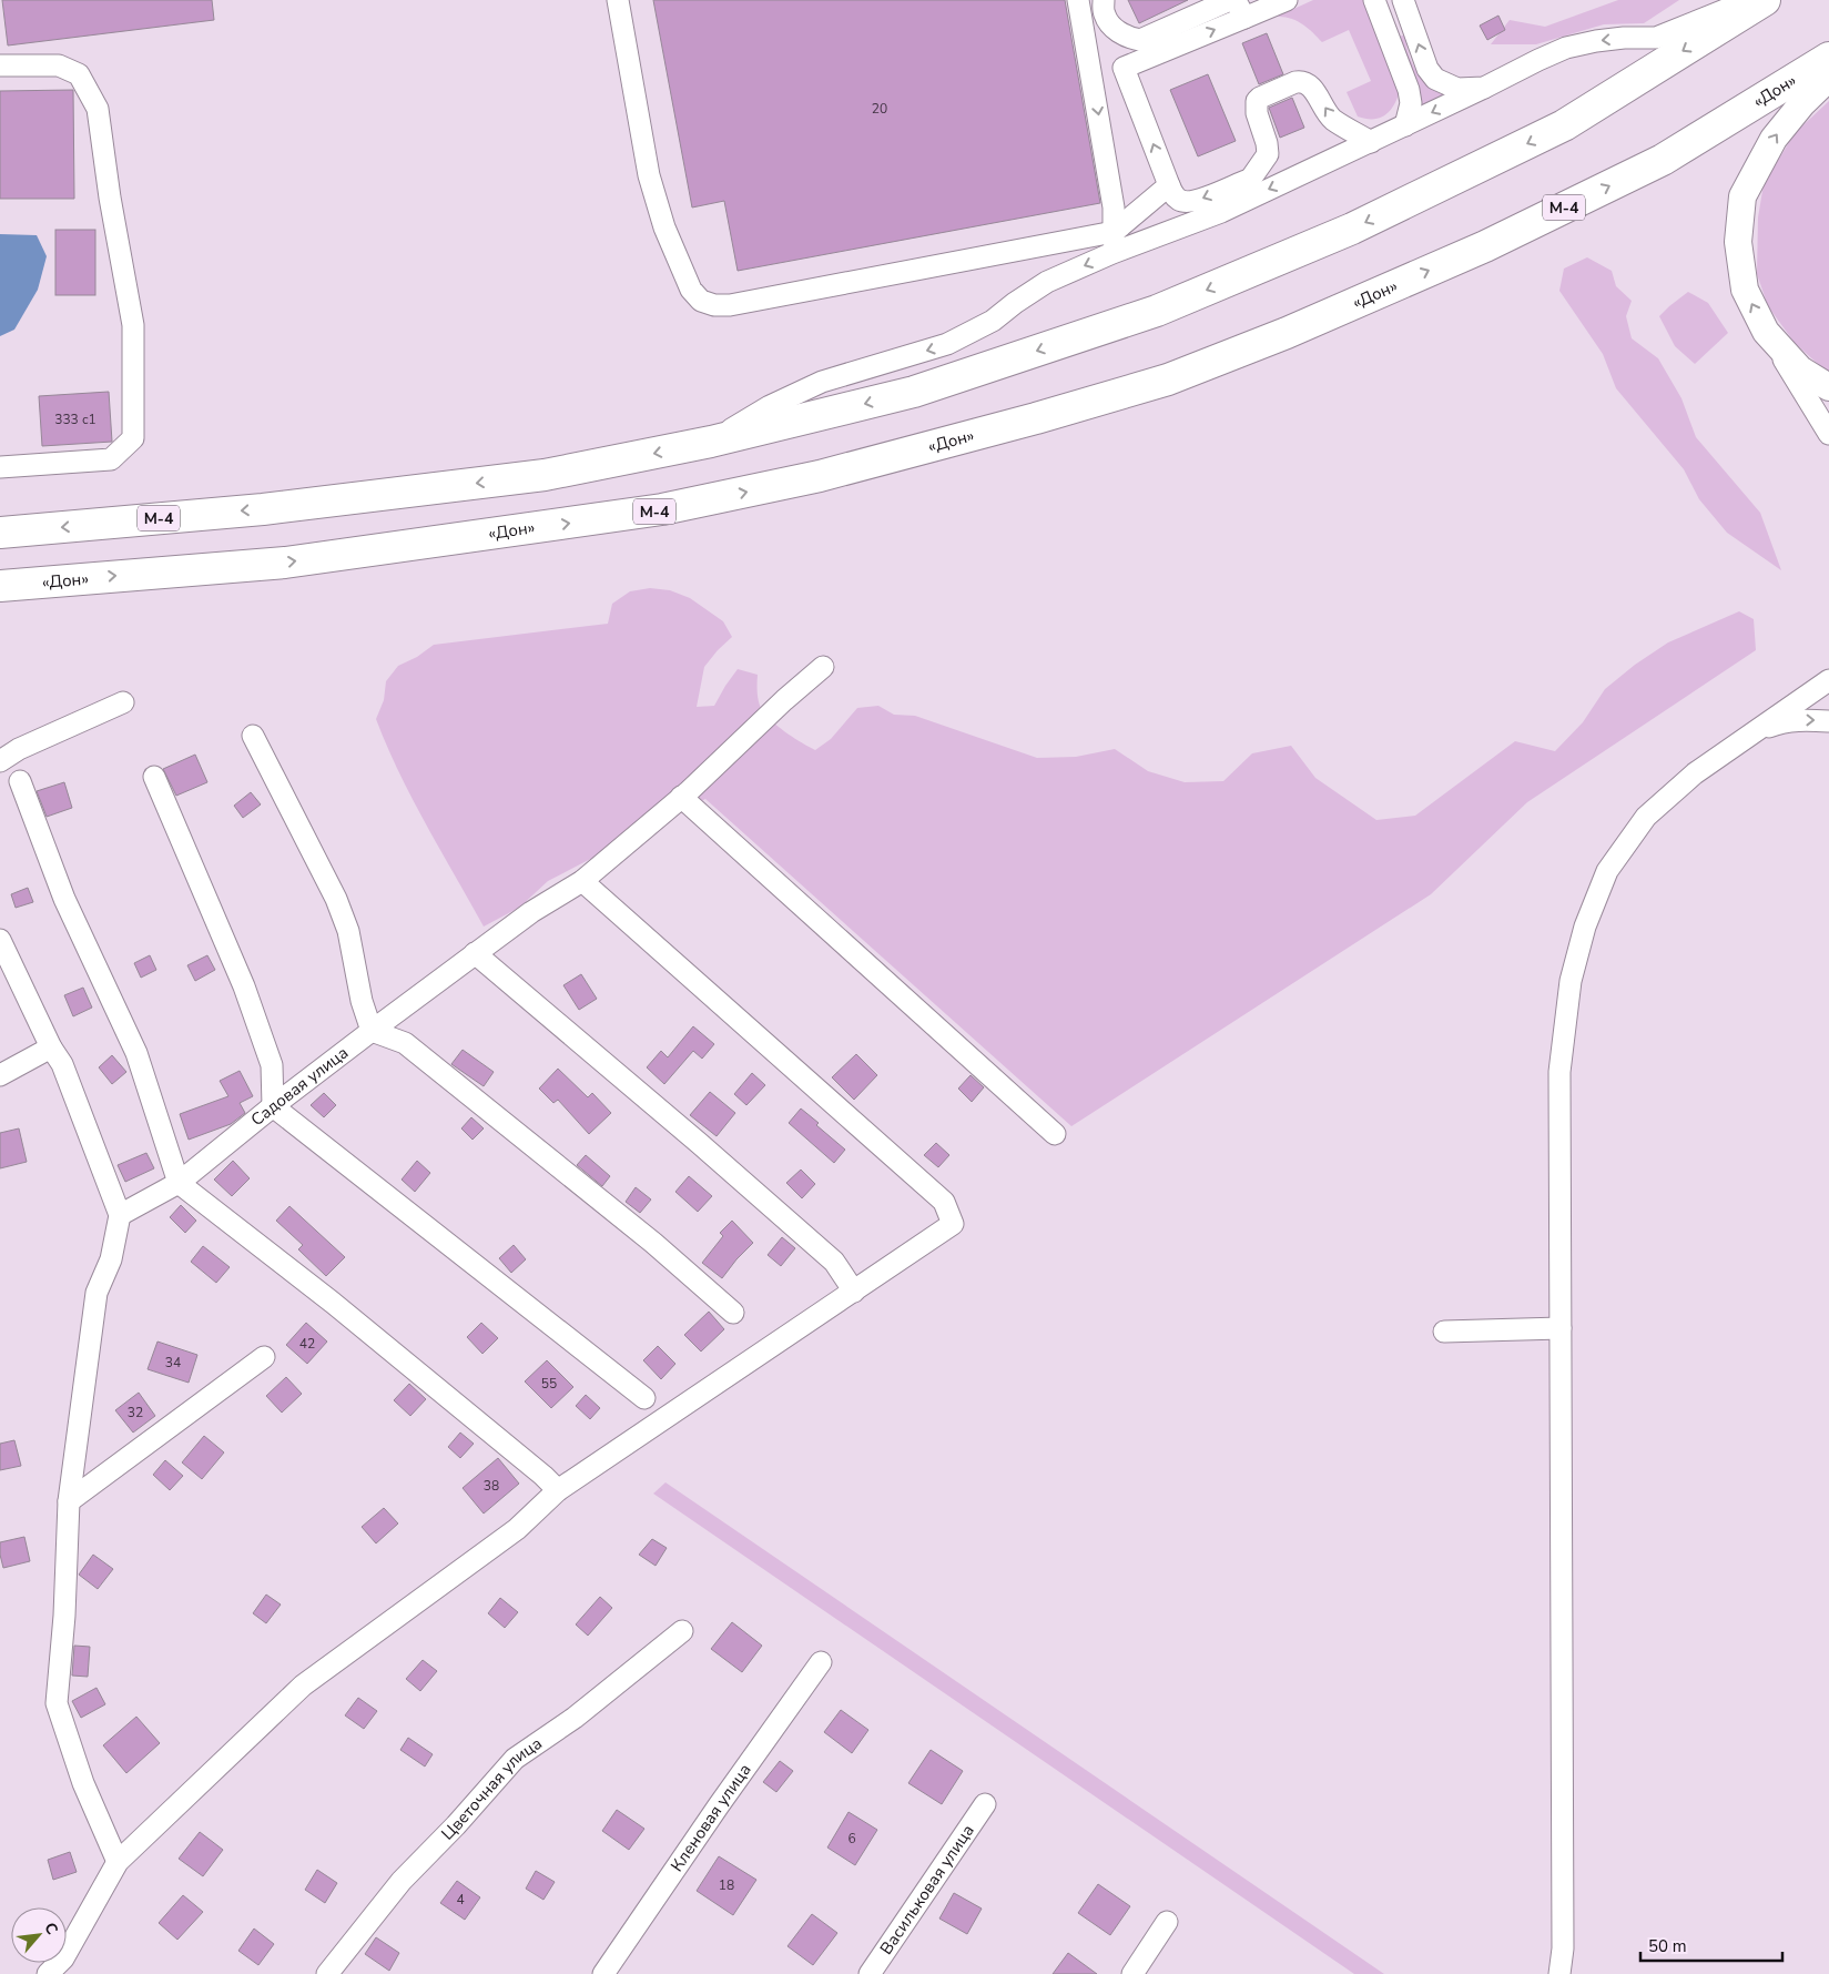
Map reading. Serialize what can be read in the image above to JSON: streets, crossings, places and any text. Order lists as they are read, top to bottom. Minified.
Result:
{"streets":{"highway":["«Дон»","М-4"],"street":["Садовая улица","Цветочная улица","Кленовая улица","Васильковая улица"]},"house_numbers":["20","333 с1","42","34","55","32","38","6","18","4"],"scale_bar":"50 m","north":"top right"}
